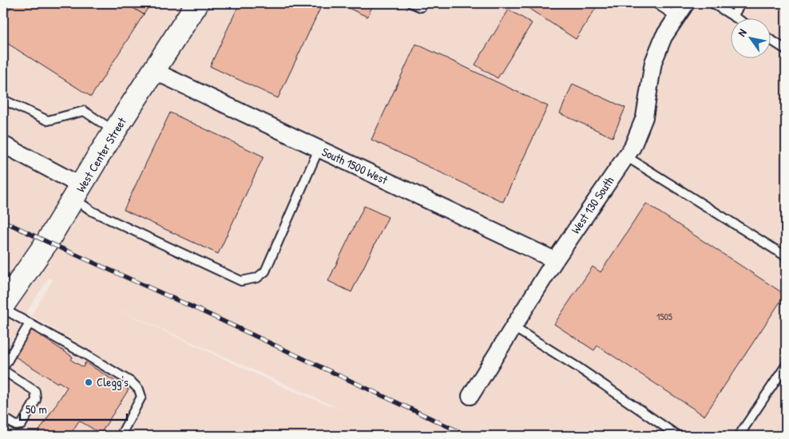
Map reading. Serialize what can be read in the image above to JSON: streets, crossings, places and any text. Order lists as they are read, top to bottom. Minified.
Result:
{"streets":{"main road":["West Center Street"],"street":["South 1500 West","West 130 South"]},"crossings":[["West Center Street","South 1500 West"],["South 1500 West","West 130 South"]],"places":["Clegg's"],"house_numbers":["1505"],"scale_bar":"50 m","north":"top left"}
